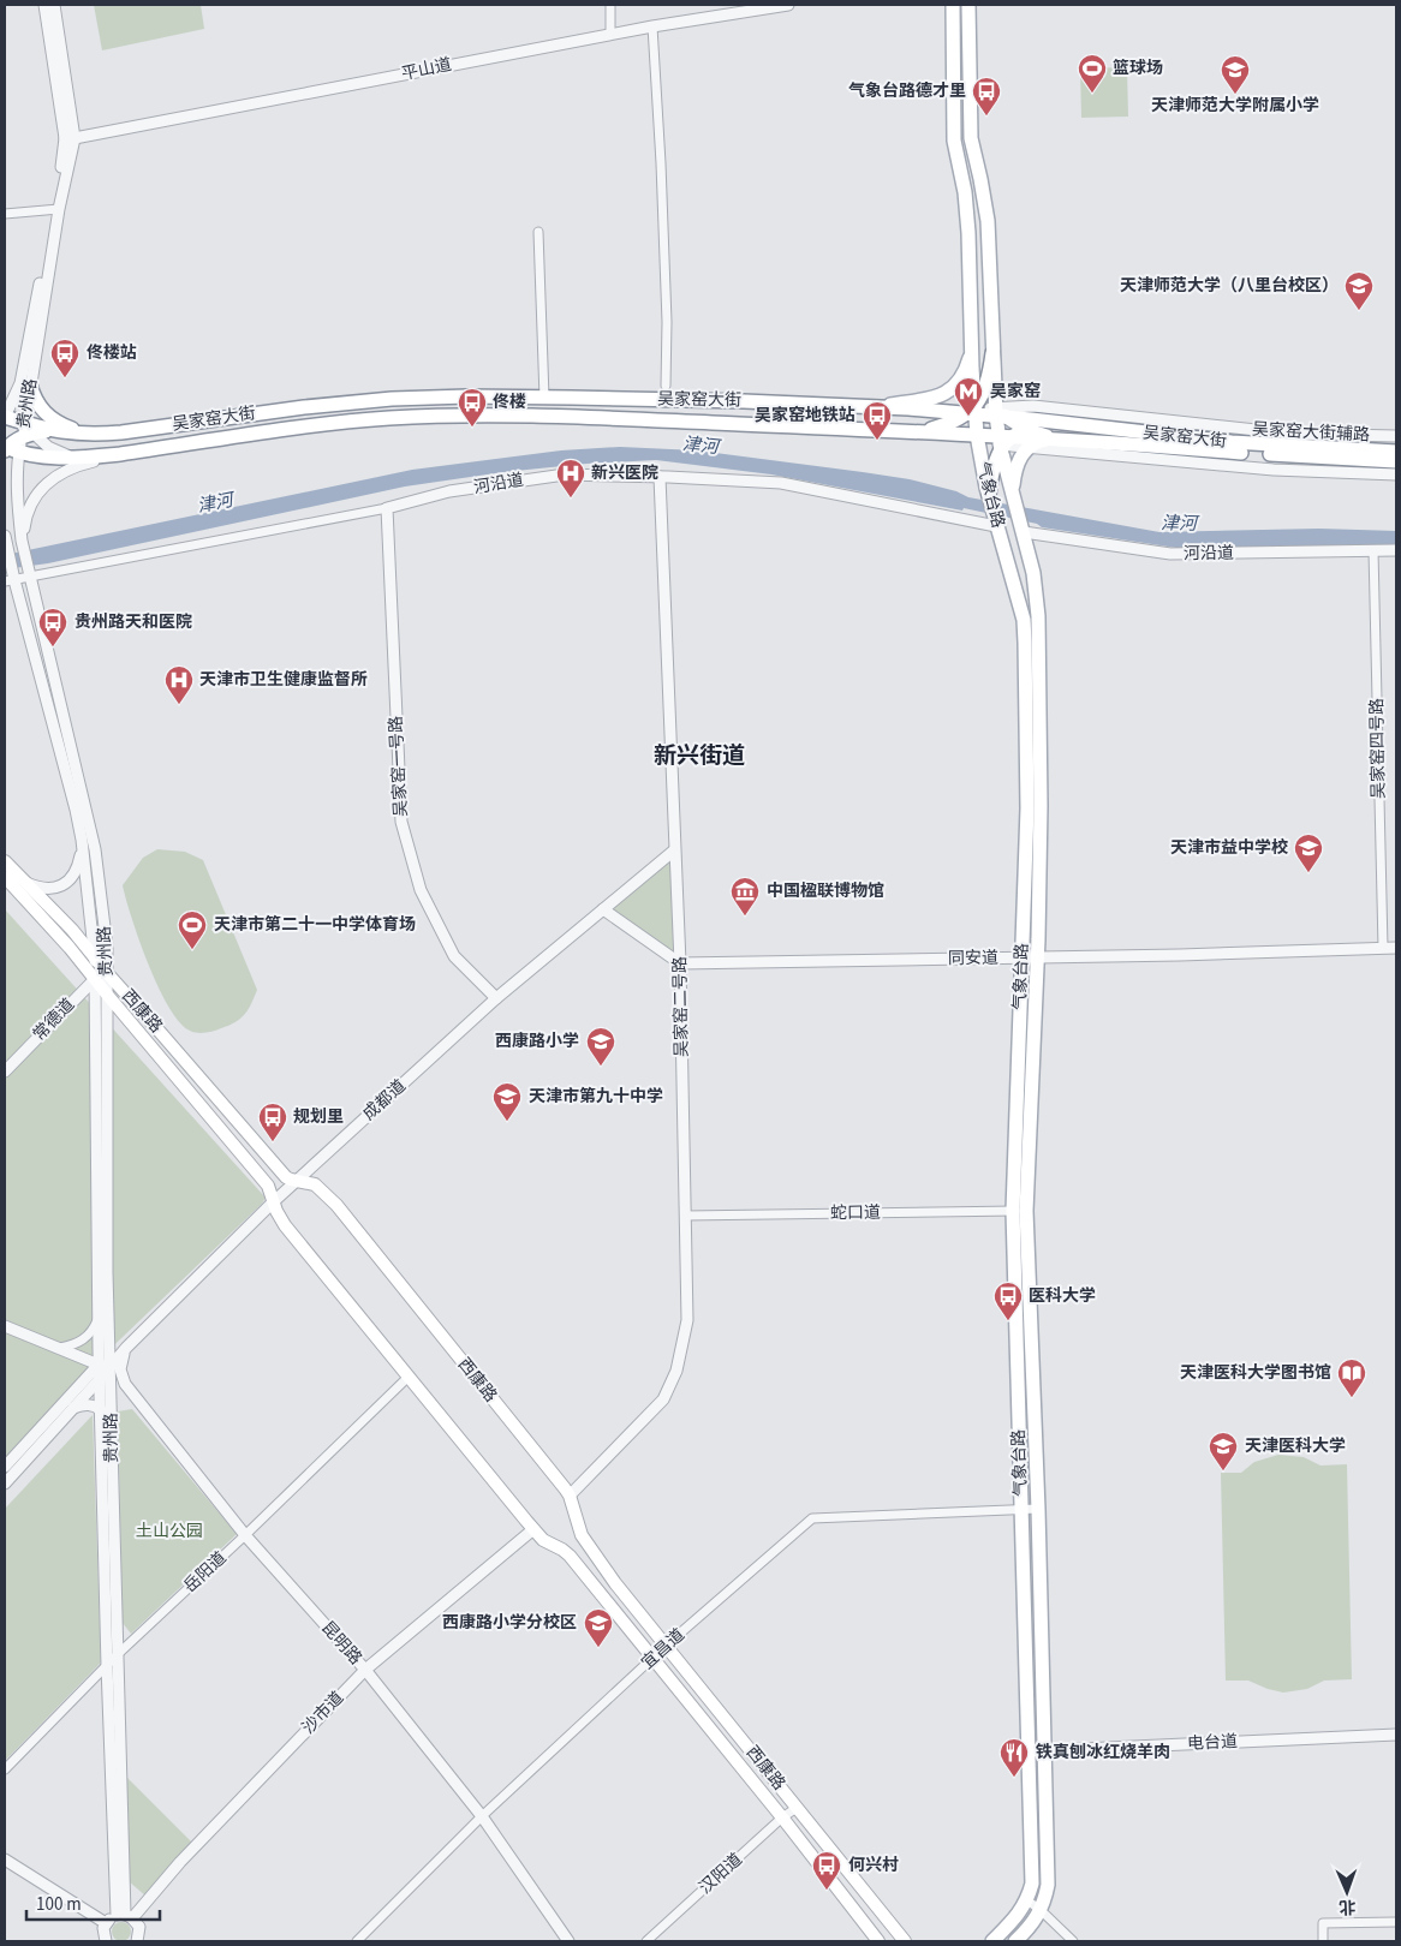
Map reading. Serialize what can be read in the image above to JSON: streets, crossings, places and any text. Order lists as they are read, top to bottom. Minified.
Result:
{"streets":{"main road":["吴家窑大街","气象台路","西康路"],"street":["平山道","贵州路","吴家窑大街辅路","河沿道","吴家窑四号路","吴家窑一号路","同安道","吴家窑二号路","常德道","成都道","蛇口道","岳阳道","昆明路","宜昌道","沙市道","电台道","汉阳道"]},"crossings":[["平山道","贵州路"],["吴家窑大街","贵州路"],["吴家窑大街","吴家窑大街辅路"],["吴家窑大街","气象台路"],["贵州路","河沿道"],["贵州路","西康路"],["贵州路","常德道"],["贵州路","成都道"],["贵州路","岳阳道"],["贵州路","沙市道"],["吴家窑大街辅路","气象台路"],["河沿道","气象台路"],["河沿道","吴家窑四号路"],["河沿道","吴家窑一号路"],["河沿道","吴家窑二号路"],["气象台路","同安道"],["气象台路","蛇口道"],["气象台路","宜昌道"],["气象台路","电台道"],["吴家窑四号路","同安道"],["吴家窑一号路","成都道"],["同安道","吴家窑二号路"],["吴家窑二号路","西康路"],["吴家窑二号路","成都道"],["吴家窑二号路","蛇口道"],["西康路","常德道"],["西康路","成都道"],["西康路","岳阳道"],["西康路","宜昌道"],["西康路","沙市道"],["西康路","汉阳道"],["成都道","昆明路"],["岳阳道","昆明路"],["昆明路","宜昌道"],["昆明路","沙市道"]],"districts":["新兴街道"],"water":["津河"],"parks":["土山公园"],"places":{"sports":["篮球场","天津市第二十一中学体育场"],"school or university":["天津师范大学附属小学","天津师范大学（八里台校区）","天津市益中学校","西康路小学","天津市第九十中学","天津医科大学","西康路小学分校区"],"bus stop":["气象台路德才里","佟楼站","佟楼","吴家窑地铁站","贵州路天和医院","规划里","医科大学","何兴村"],"metro station":["吴家窑"],"hospital":["新兴医院","天津市卫生健康监督所"],"museum":["中国楹联博物馆"],"library":["天津医科大学图书馆"],"restaurant":["铁真刨冰红烧羊肉"]},"scale_bar":"100 m","north":"bottom"}
